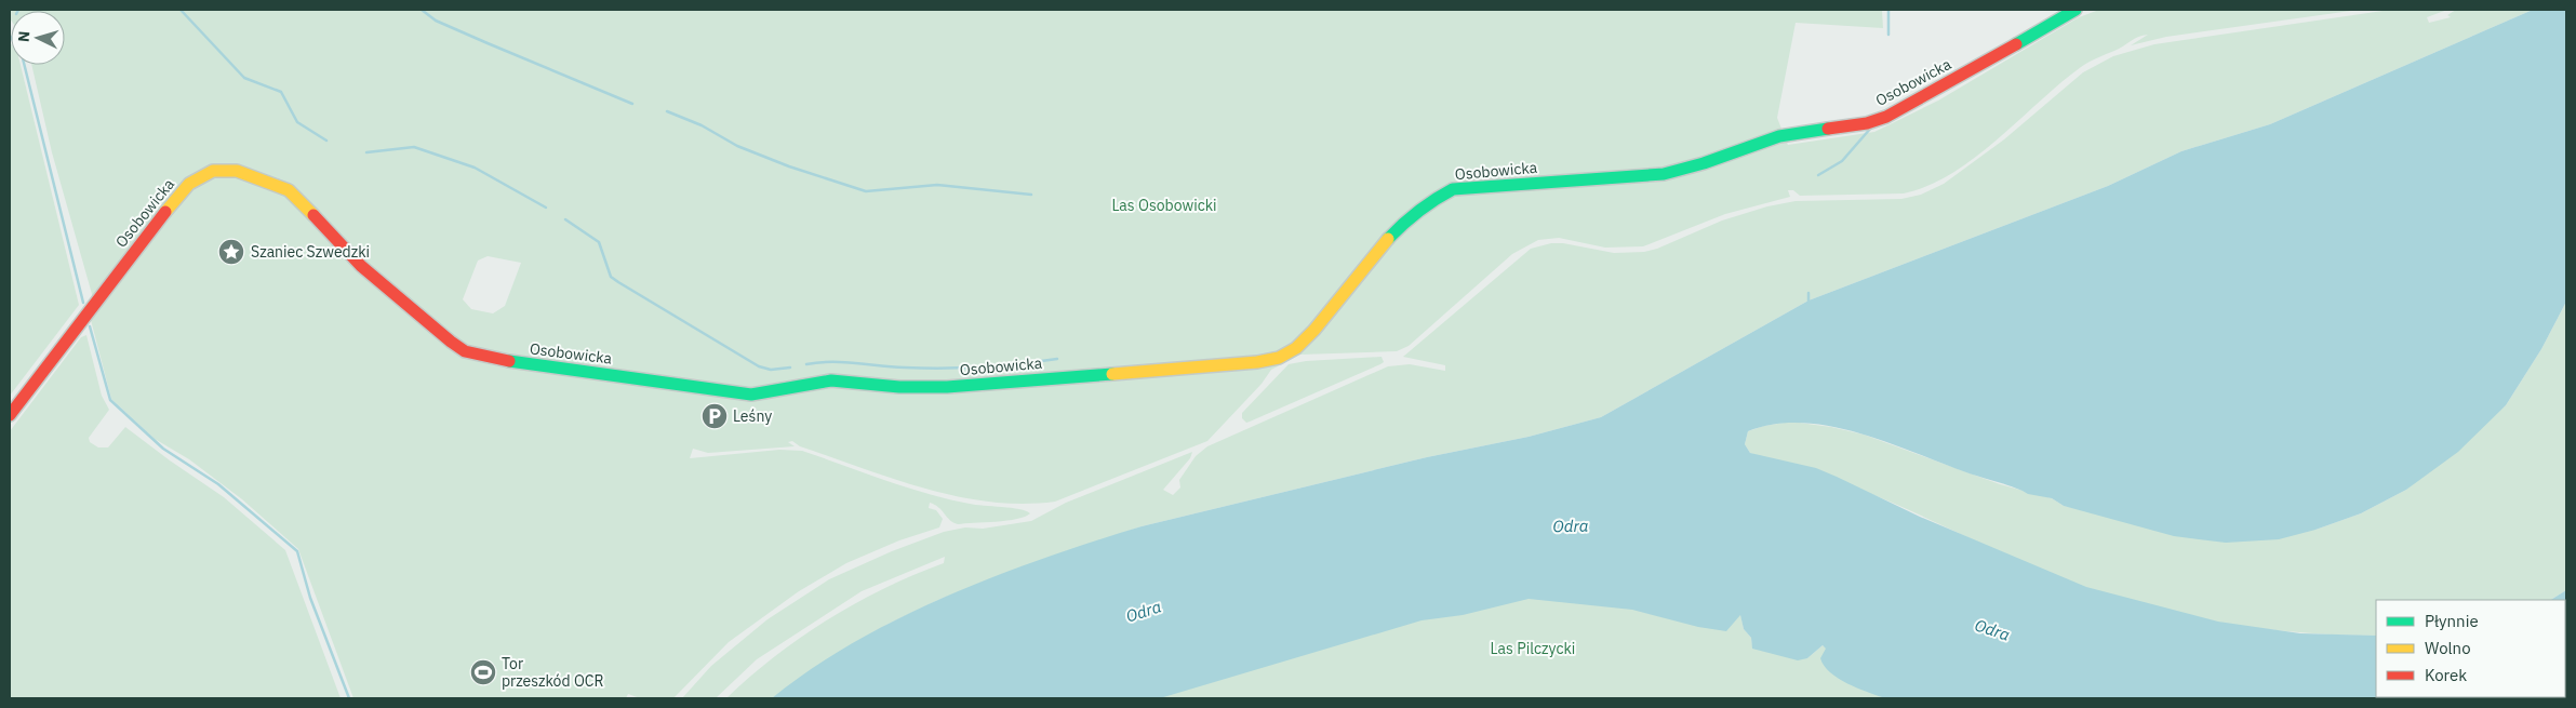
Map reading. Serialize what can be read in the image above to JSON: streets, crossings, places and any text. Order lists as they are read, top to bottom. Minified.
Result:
{"streets":{"street":["Osobowicka"]},"water":["Odra"],"parks":["Las Osobowicki","Las Pilczycki"],"places":{"place":["Szaniec Szwedzki"],"parking":["Leśny"],"sports":["Tor przeszkód OCR"]},"legend":["Płynnie","Wolno","Korek"],"north":"left"}
